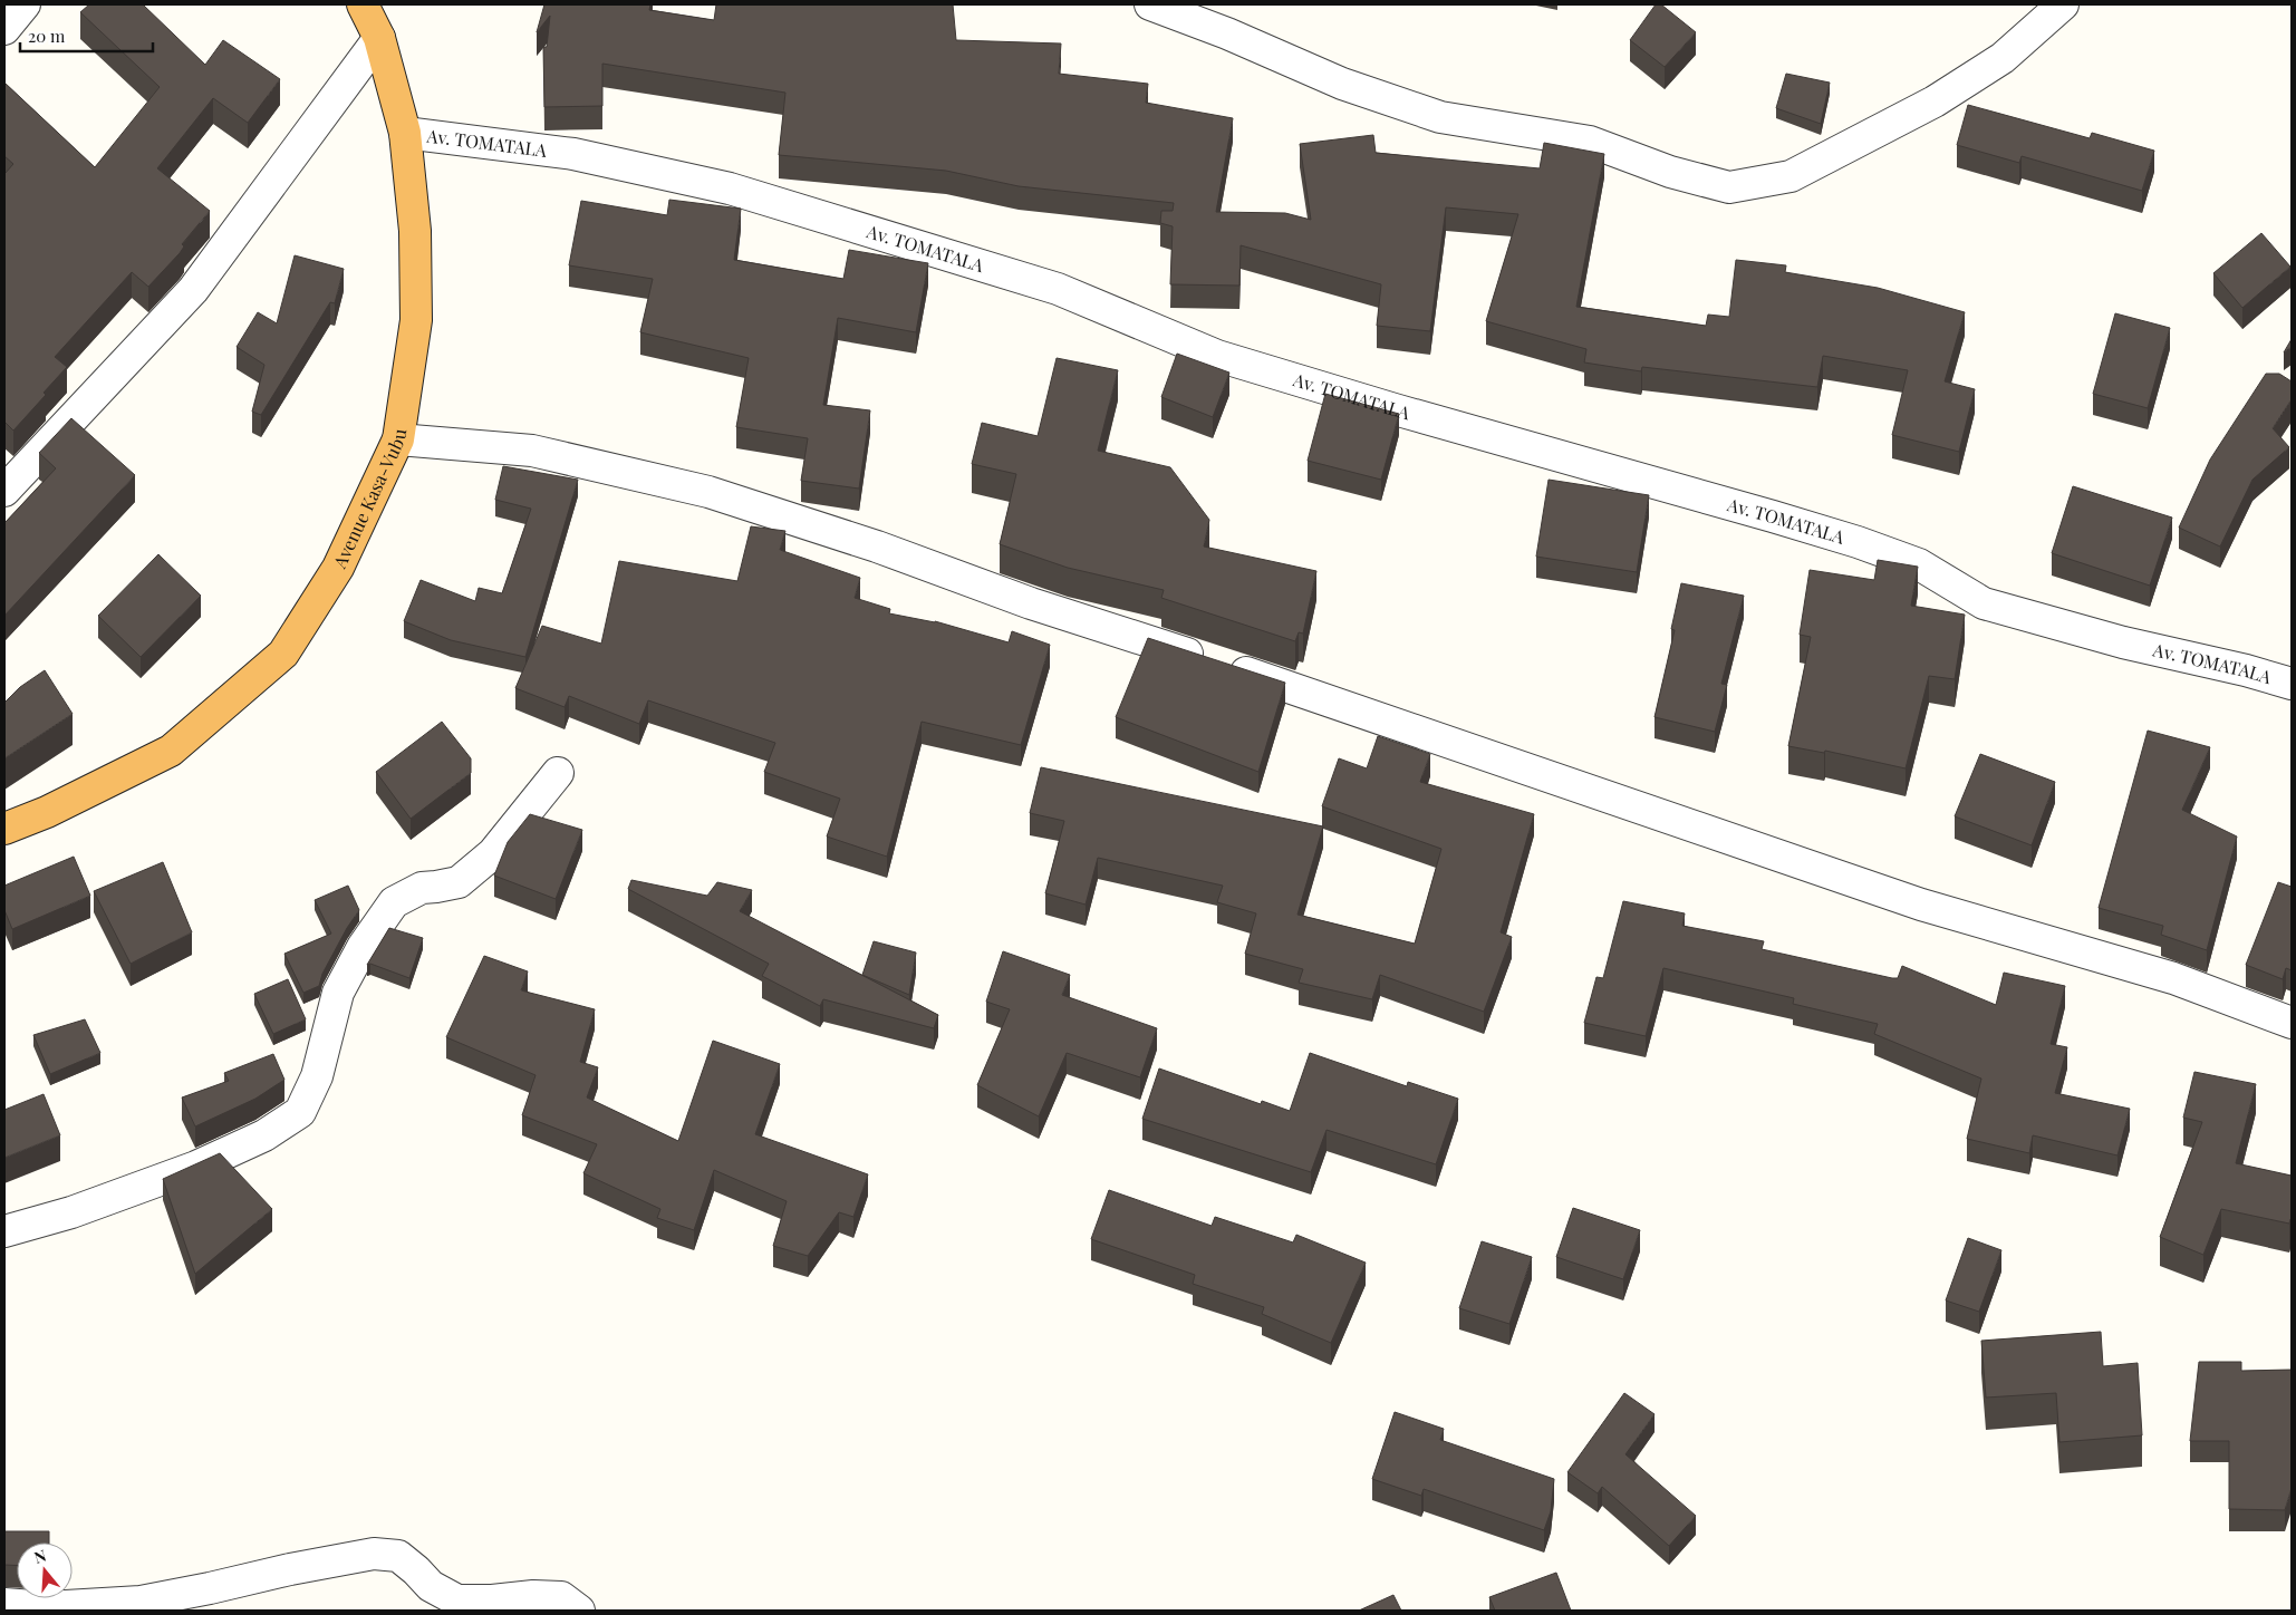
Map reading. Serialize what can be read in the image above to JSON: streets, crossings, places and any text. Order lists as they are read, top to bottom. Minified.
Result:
{"streets":{"highway":["Avenue Kasa-Vubu"],"street":["Av. TOMATALA"]},"crossings":[["Av. TOMATALA","Avenue Kasa-Vubu"]],"scale_bar":"20 m","north":"top"}
